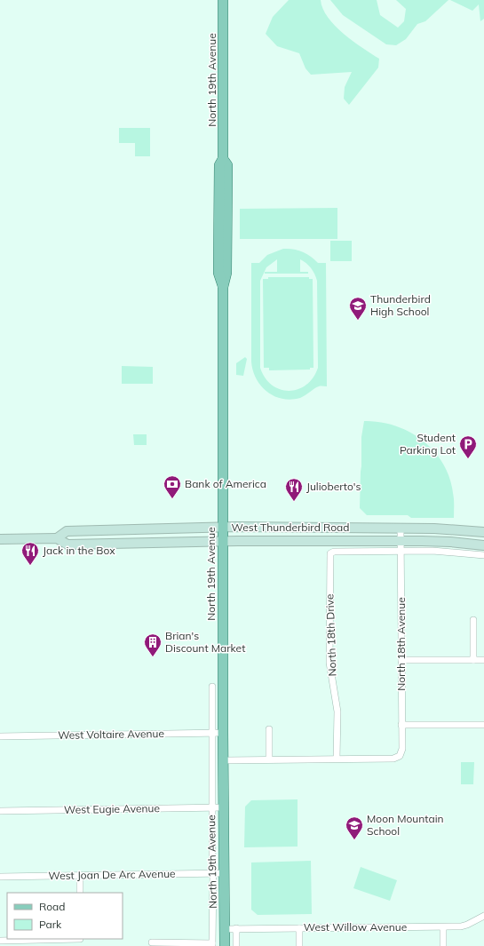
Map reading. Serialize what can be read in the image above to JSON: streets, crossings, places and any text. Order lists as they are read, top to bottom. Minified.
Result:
{"streets":{"main road":["North 19th Avenue","West Thunderbird Road"],"street":["North 18th Drive","North 18th Avenue","West Voltaire Avenue","West Eugie Avenue","West Joan De Arc Avenue","West Willow Avenue"]},"crossings":[["North 19th Avenue","West Thunderbird Road"],["North 19th Avenue","West Voltaire Avenue"],["North 19th Avenue","West Eugie Avenue"],["North 19th Avenue","West Joan De Arc Avenue"],["North 19th Avenue","West Willow Avenue"],["West Thunderbird Road","North 18th Avenue"],["North 18th Drive","North 18th Avenue"]],"places":{"school or university":["Thunderbird High School","Moon Mountain School"],"parking":["Student Parking Lot"],"bank":["Bank of America"],"restaurant":["Julioberto's","Jack in the Box"],"building":["Brian's Discount Market"]},"legend":["Road","Park"]}
